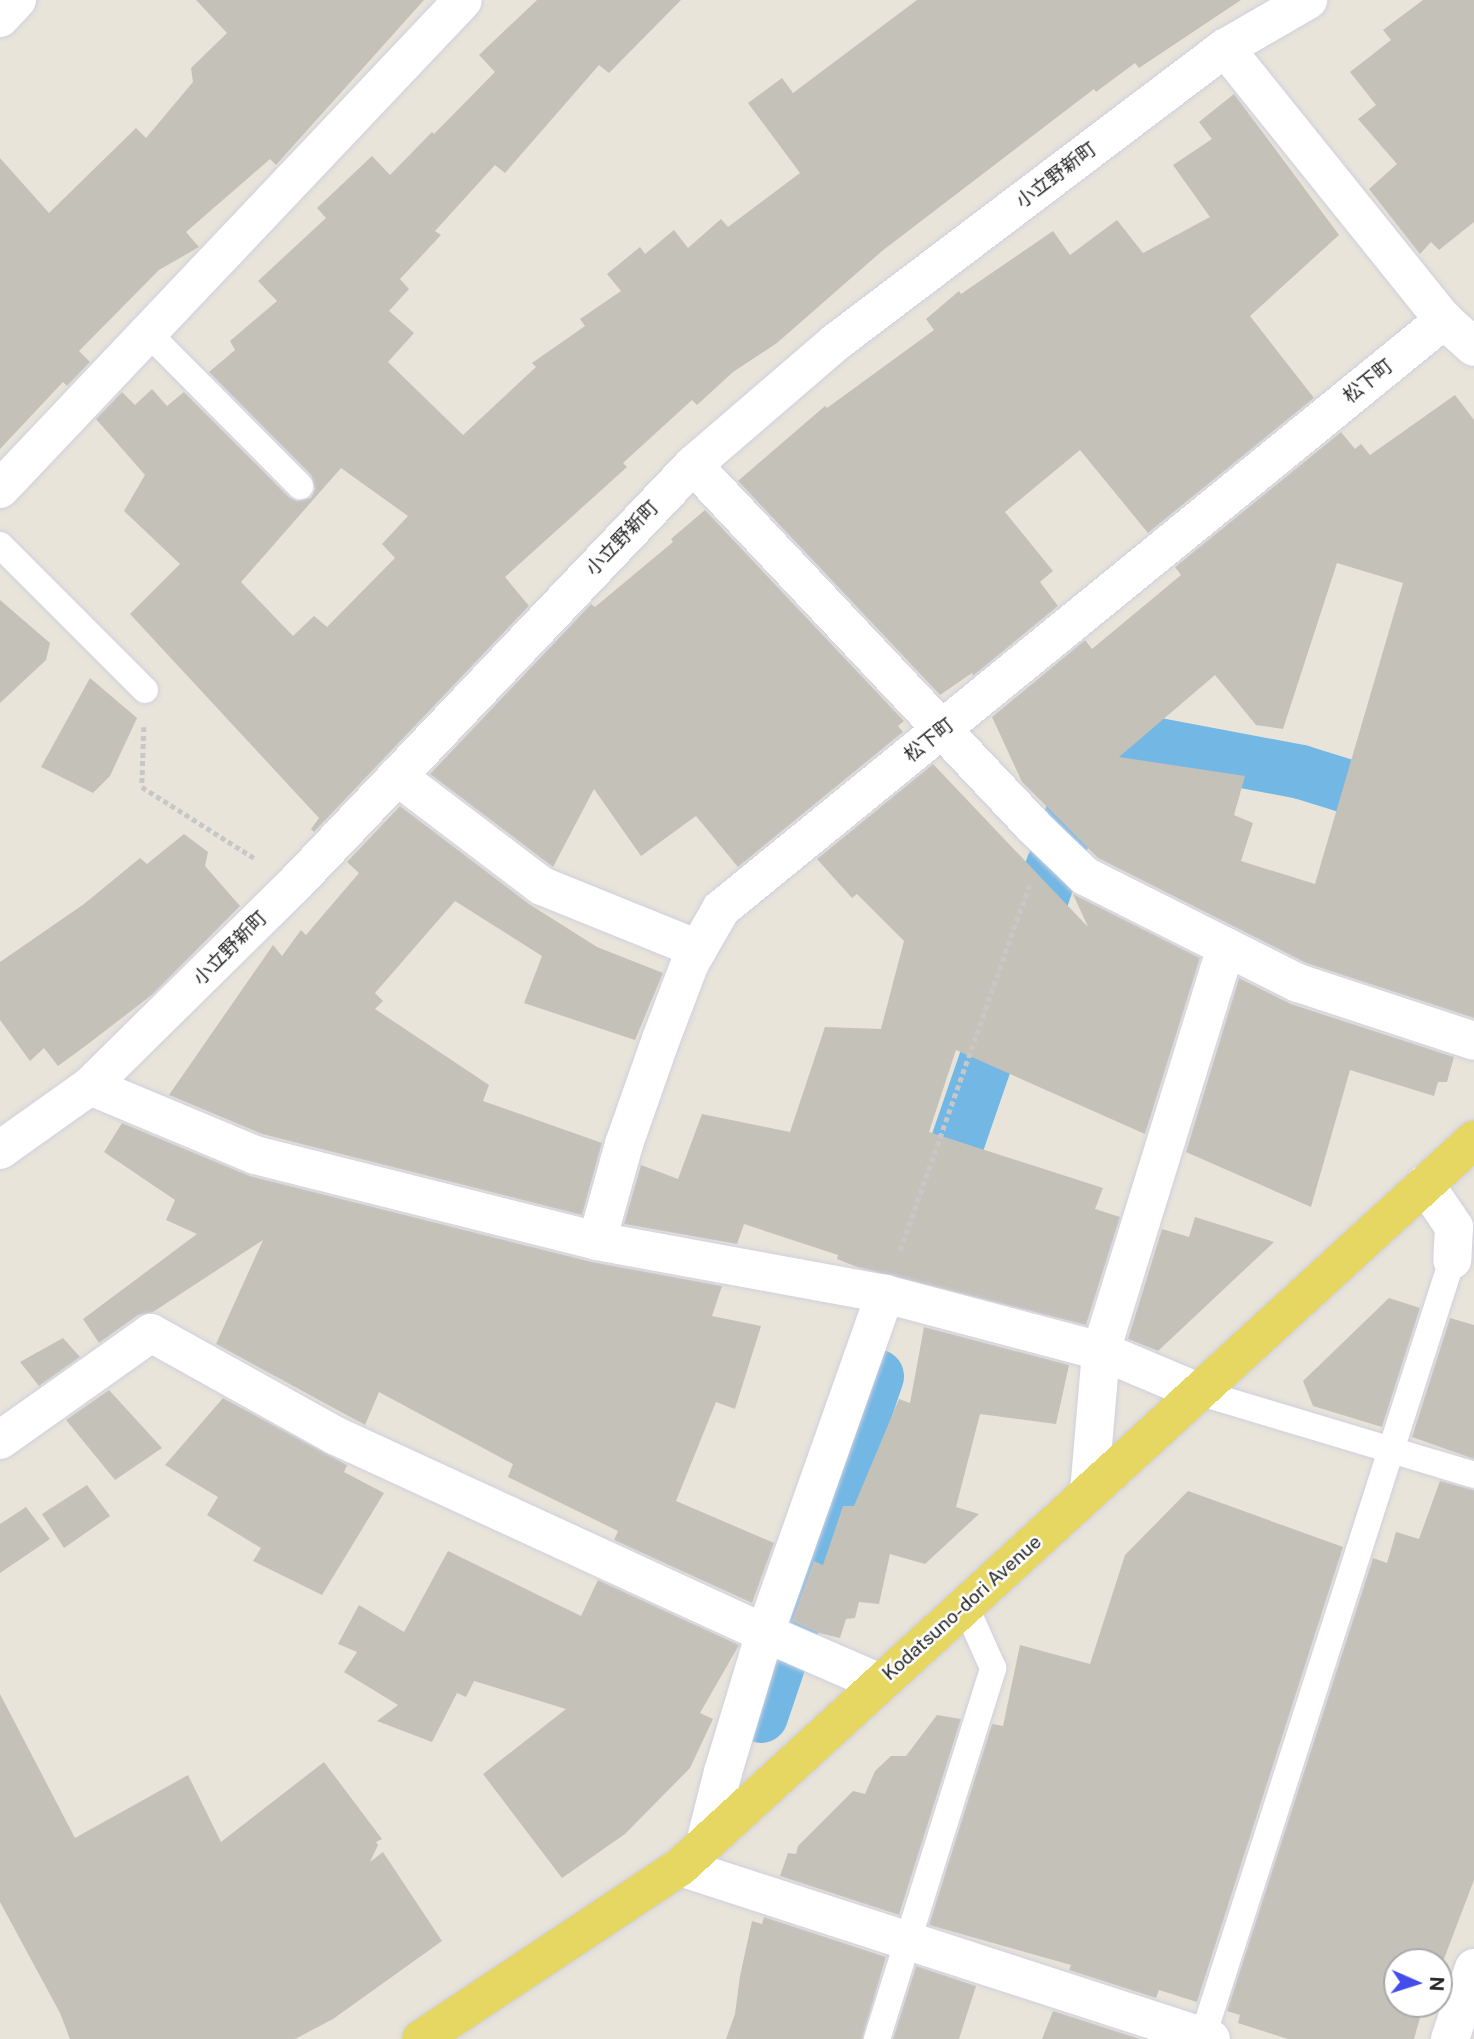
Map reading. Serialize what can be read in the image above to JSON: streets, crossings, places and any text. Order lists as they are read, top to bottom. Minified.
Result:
{"streets":{"main road":["Kodatsuno-dori Avenue"],"street":["小立野新町","松下町"]},"north":"right"}
